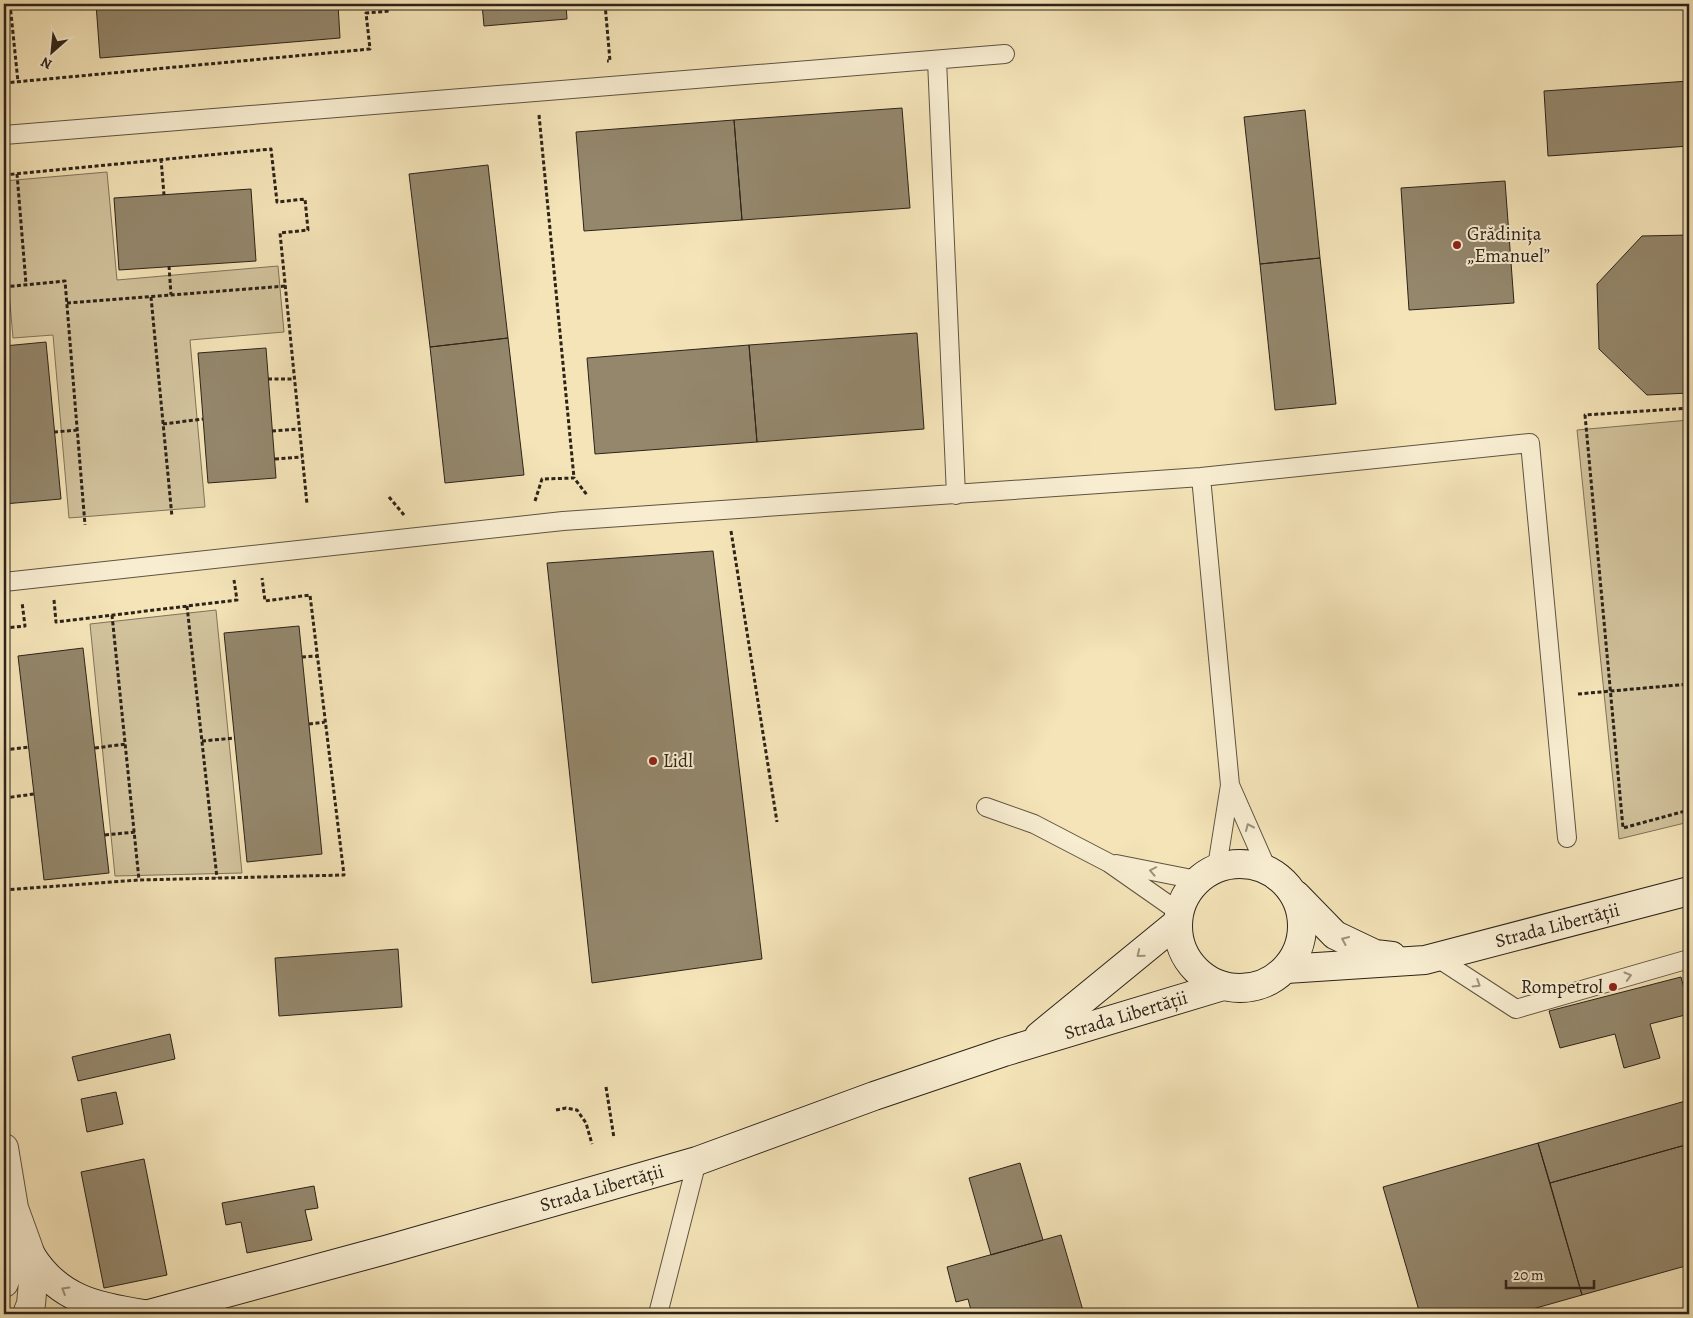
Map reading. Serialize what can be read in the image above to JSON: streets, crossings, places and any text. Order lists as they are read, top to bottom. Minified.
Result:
{"streets":{"main road":["Strada Libertății"]},"places":["Grădinița „Emanuel”","Lidl","Rompetrol"],"scale_bar":"20 m","north":"bottom left"}
